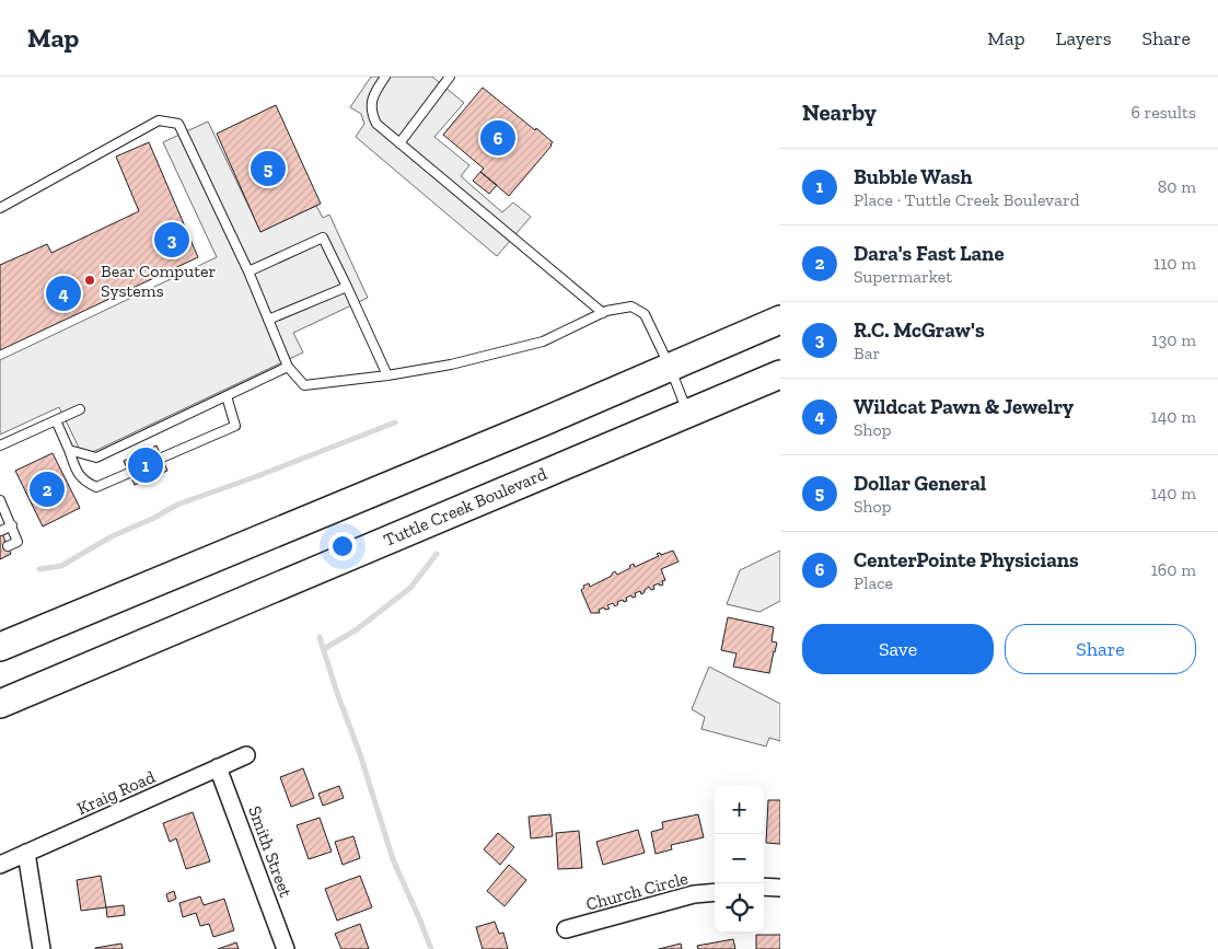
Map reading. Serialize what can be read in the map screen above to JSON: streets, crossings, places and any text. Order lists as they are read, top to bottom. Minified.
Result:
{"streets":{"highway":["Tuttle Creek Boulevard"],"street":["Kraig Road","Smith Street","Church Circle"]},"crossings":[["Kraig Road","Smith Street"]],"places":["Bear Computer Systems"],"page":{"header":"Map","nav":["Map","Layers","Share"],"heading":["Nearby","6 results"],"pins":["6","5","3","4","1","2"],"list":[{"mark":"1","name":"Bubble Wash","note":"Place · Tuttle Creek Boulevard","value":"80 m"},{"mark":"2","name":"Dara's Fast Lane","note":"Supermarket","value":"110 m"},{"mark":"3","name":"R.C. McGraw's","note":"Bar","value":"130 m"},{"mark":"4","name":"Wildcat Pawn & Jewelry","note":"Shop","value":"140 m"},{"mark":"5","name":"Dollar General","note":"Shop","value":"140 m"},{"mark":"6","name":"CenterPointe Physicians","note":"Place","value":"160 m"}],"buttons":["Save","Share"],"map_buttons":["+","−"]}}
